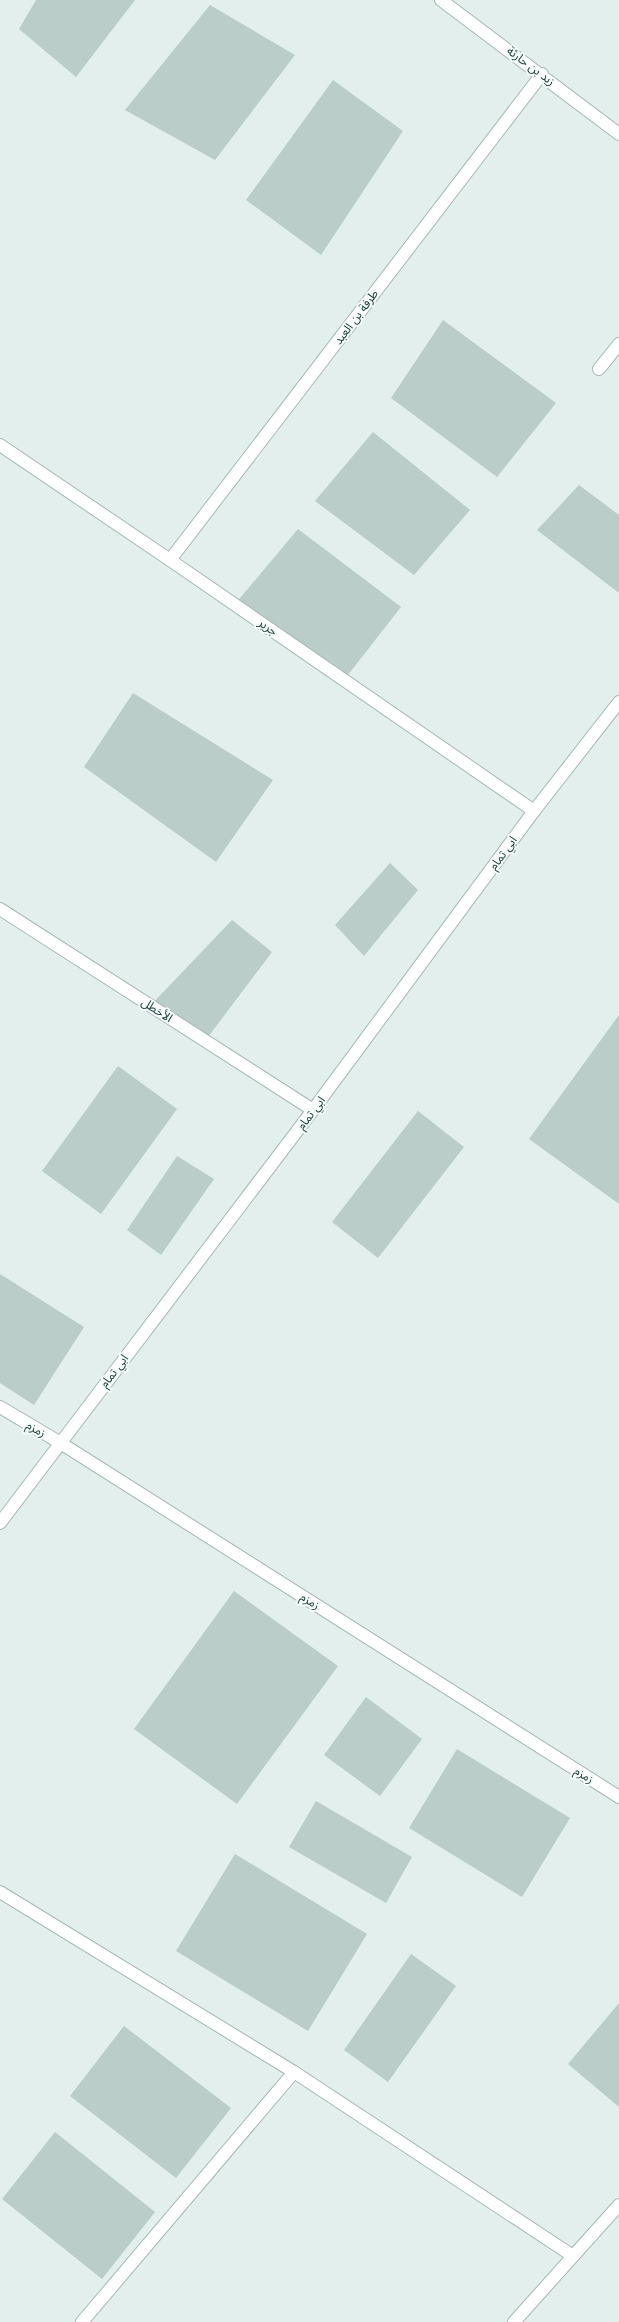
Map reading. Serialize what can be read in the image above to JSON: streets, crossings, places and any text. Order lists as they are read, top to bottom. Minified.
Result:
{"streets":{"street":["زيد بن حارثة","طرفة بن العبد","جرير","ابي تمام","الأخطل","زمزم"]},"crossings":[["زيد بن حارثة","طرفة بن العبد"],["طرفة بن العبد","جرير"],["جرير","ابي تمام"],["ابي تمام","الأخطل"],["ابي تمام","زمزم"]]}
